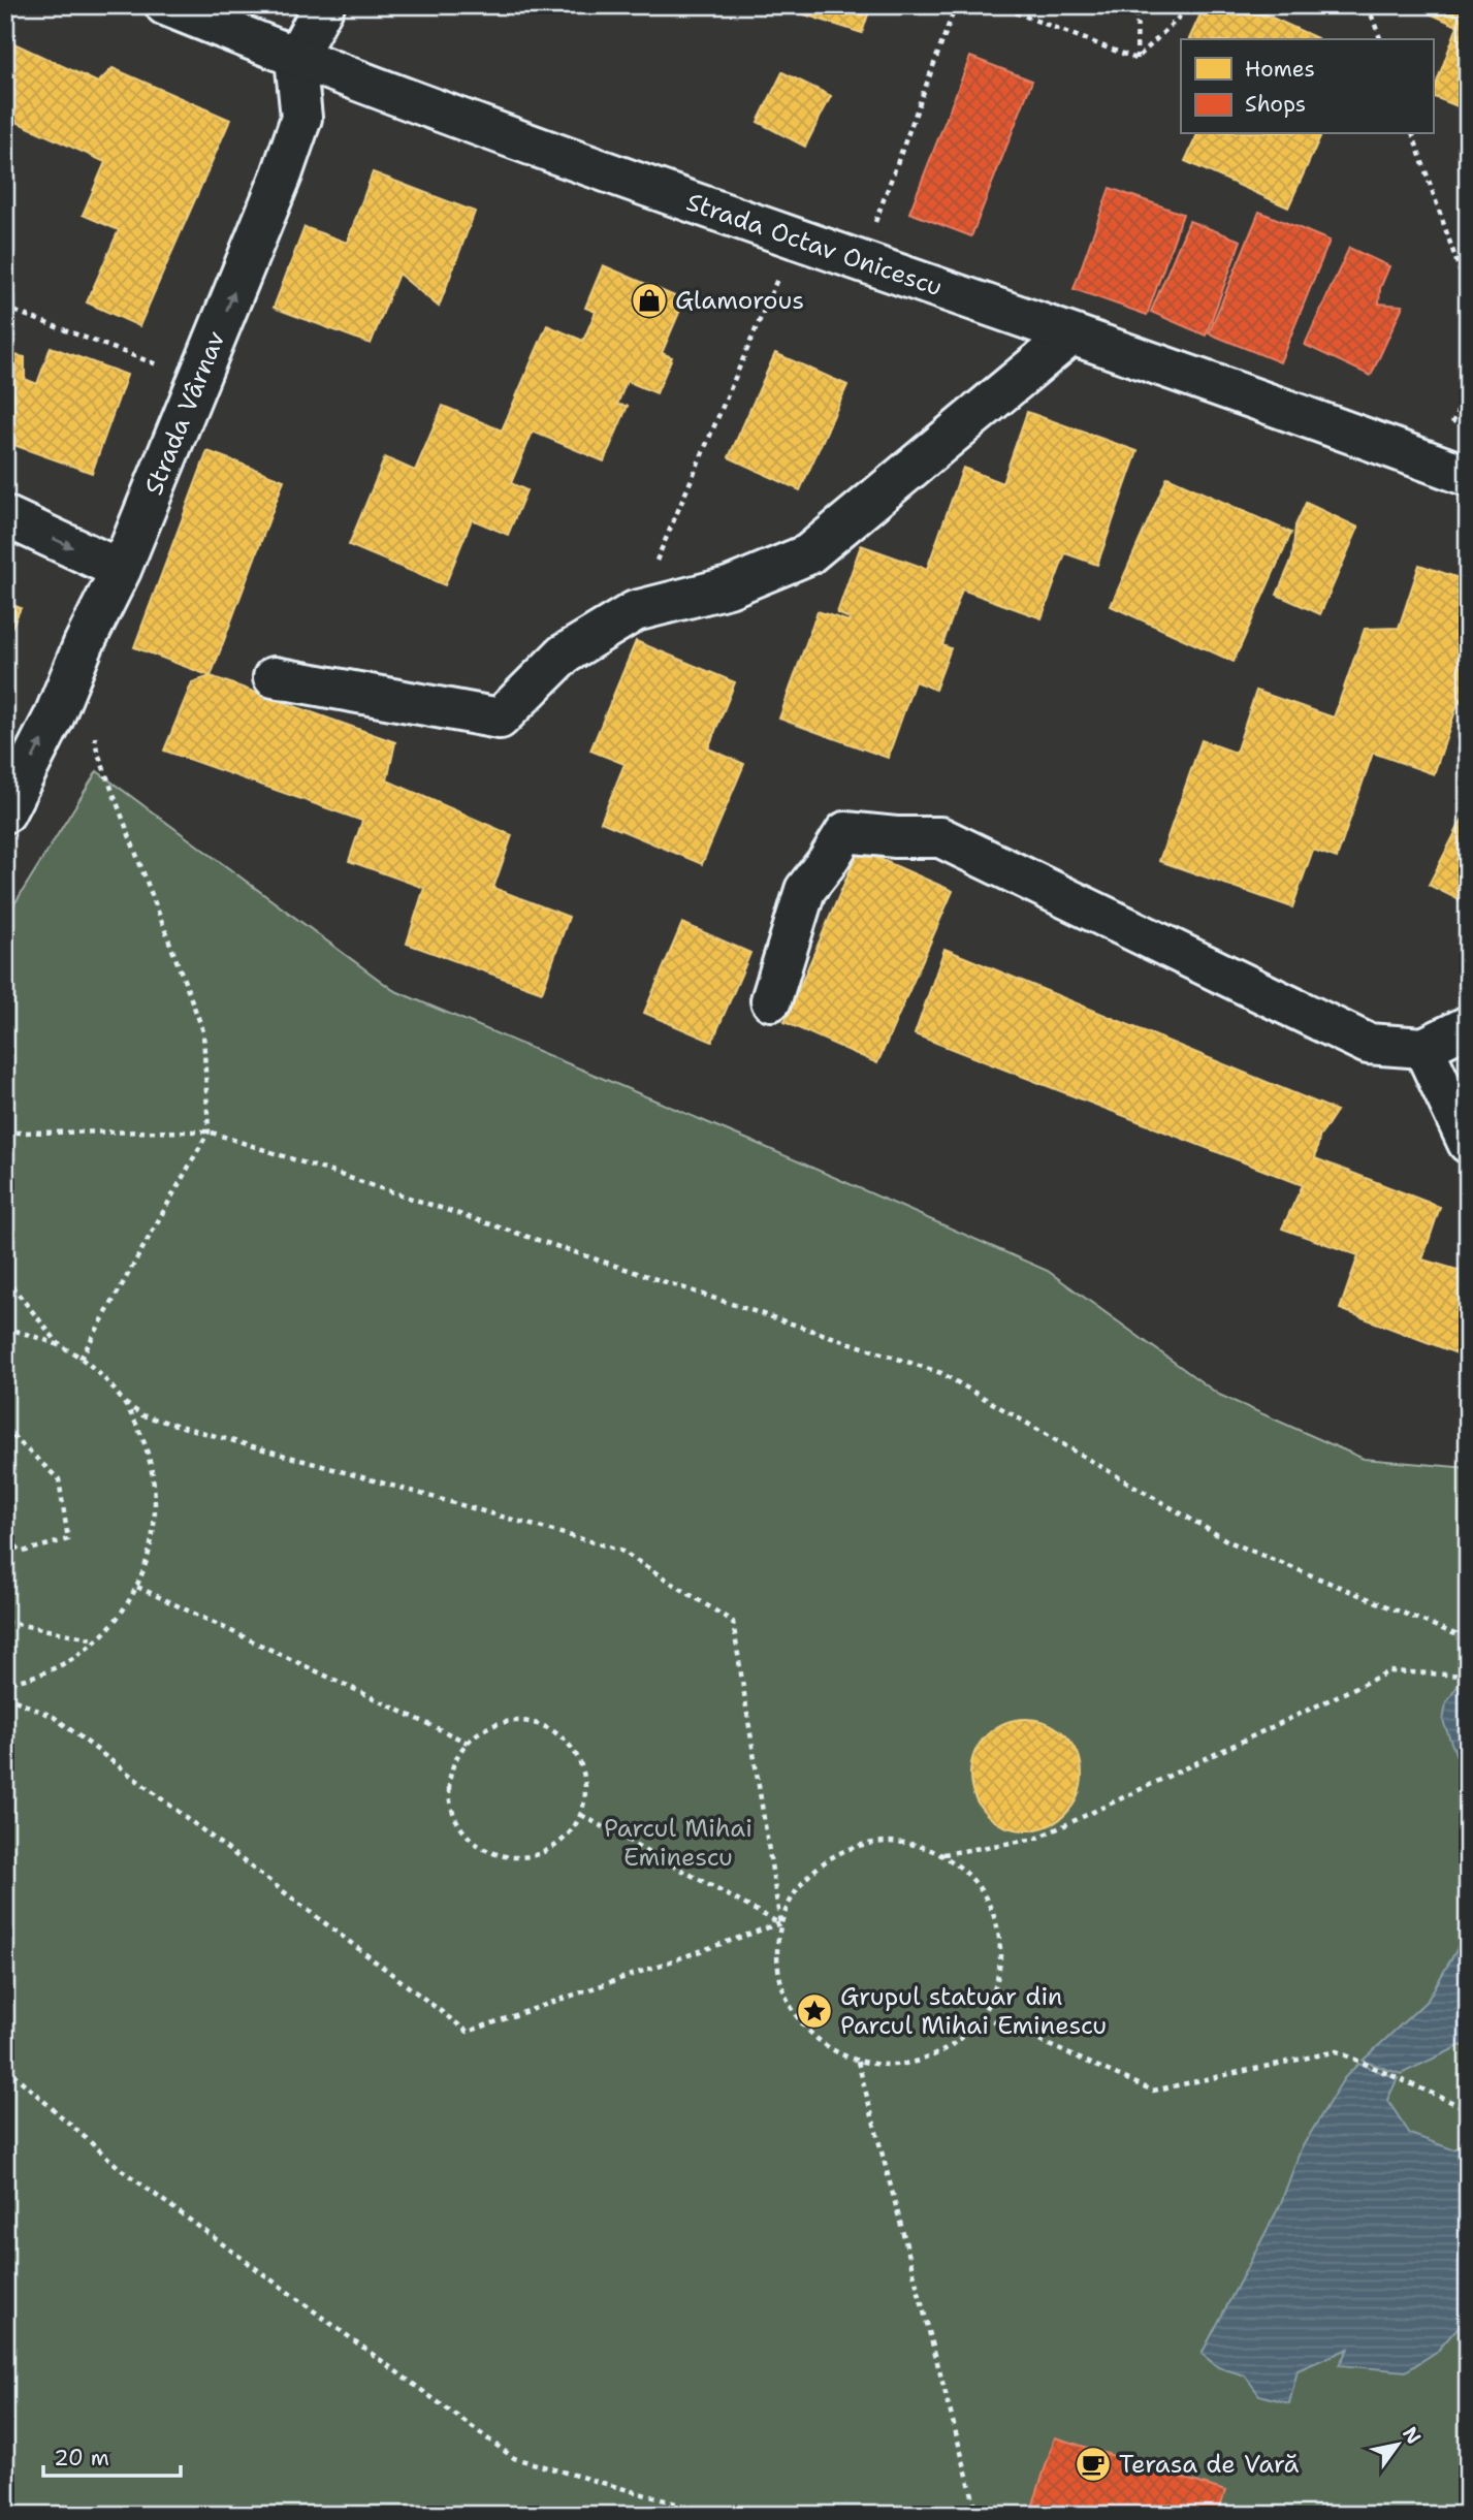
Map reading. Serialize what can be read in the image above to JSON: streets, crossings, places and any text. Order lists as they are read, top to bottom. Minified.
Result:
{"streets":{"street":["Strada Octav Onicescu","Strada Vârnav"]},"crossings":[["Strada Octav Onicescu","Strada Vârnav"]],"one_way":["Strada Vârnav"],"parks":["Parcul Mihai Eminescu"],"places":{"shop":["Glamorous"],"place":["Grupul statuar din Parcul Mihai Eminescu"],"cafe":["Terasa de Vară"]},"legend":["Homes","Shops"],"scale_bar":"20 m","north":"top right"}
